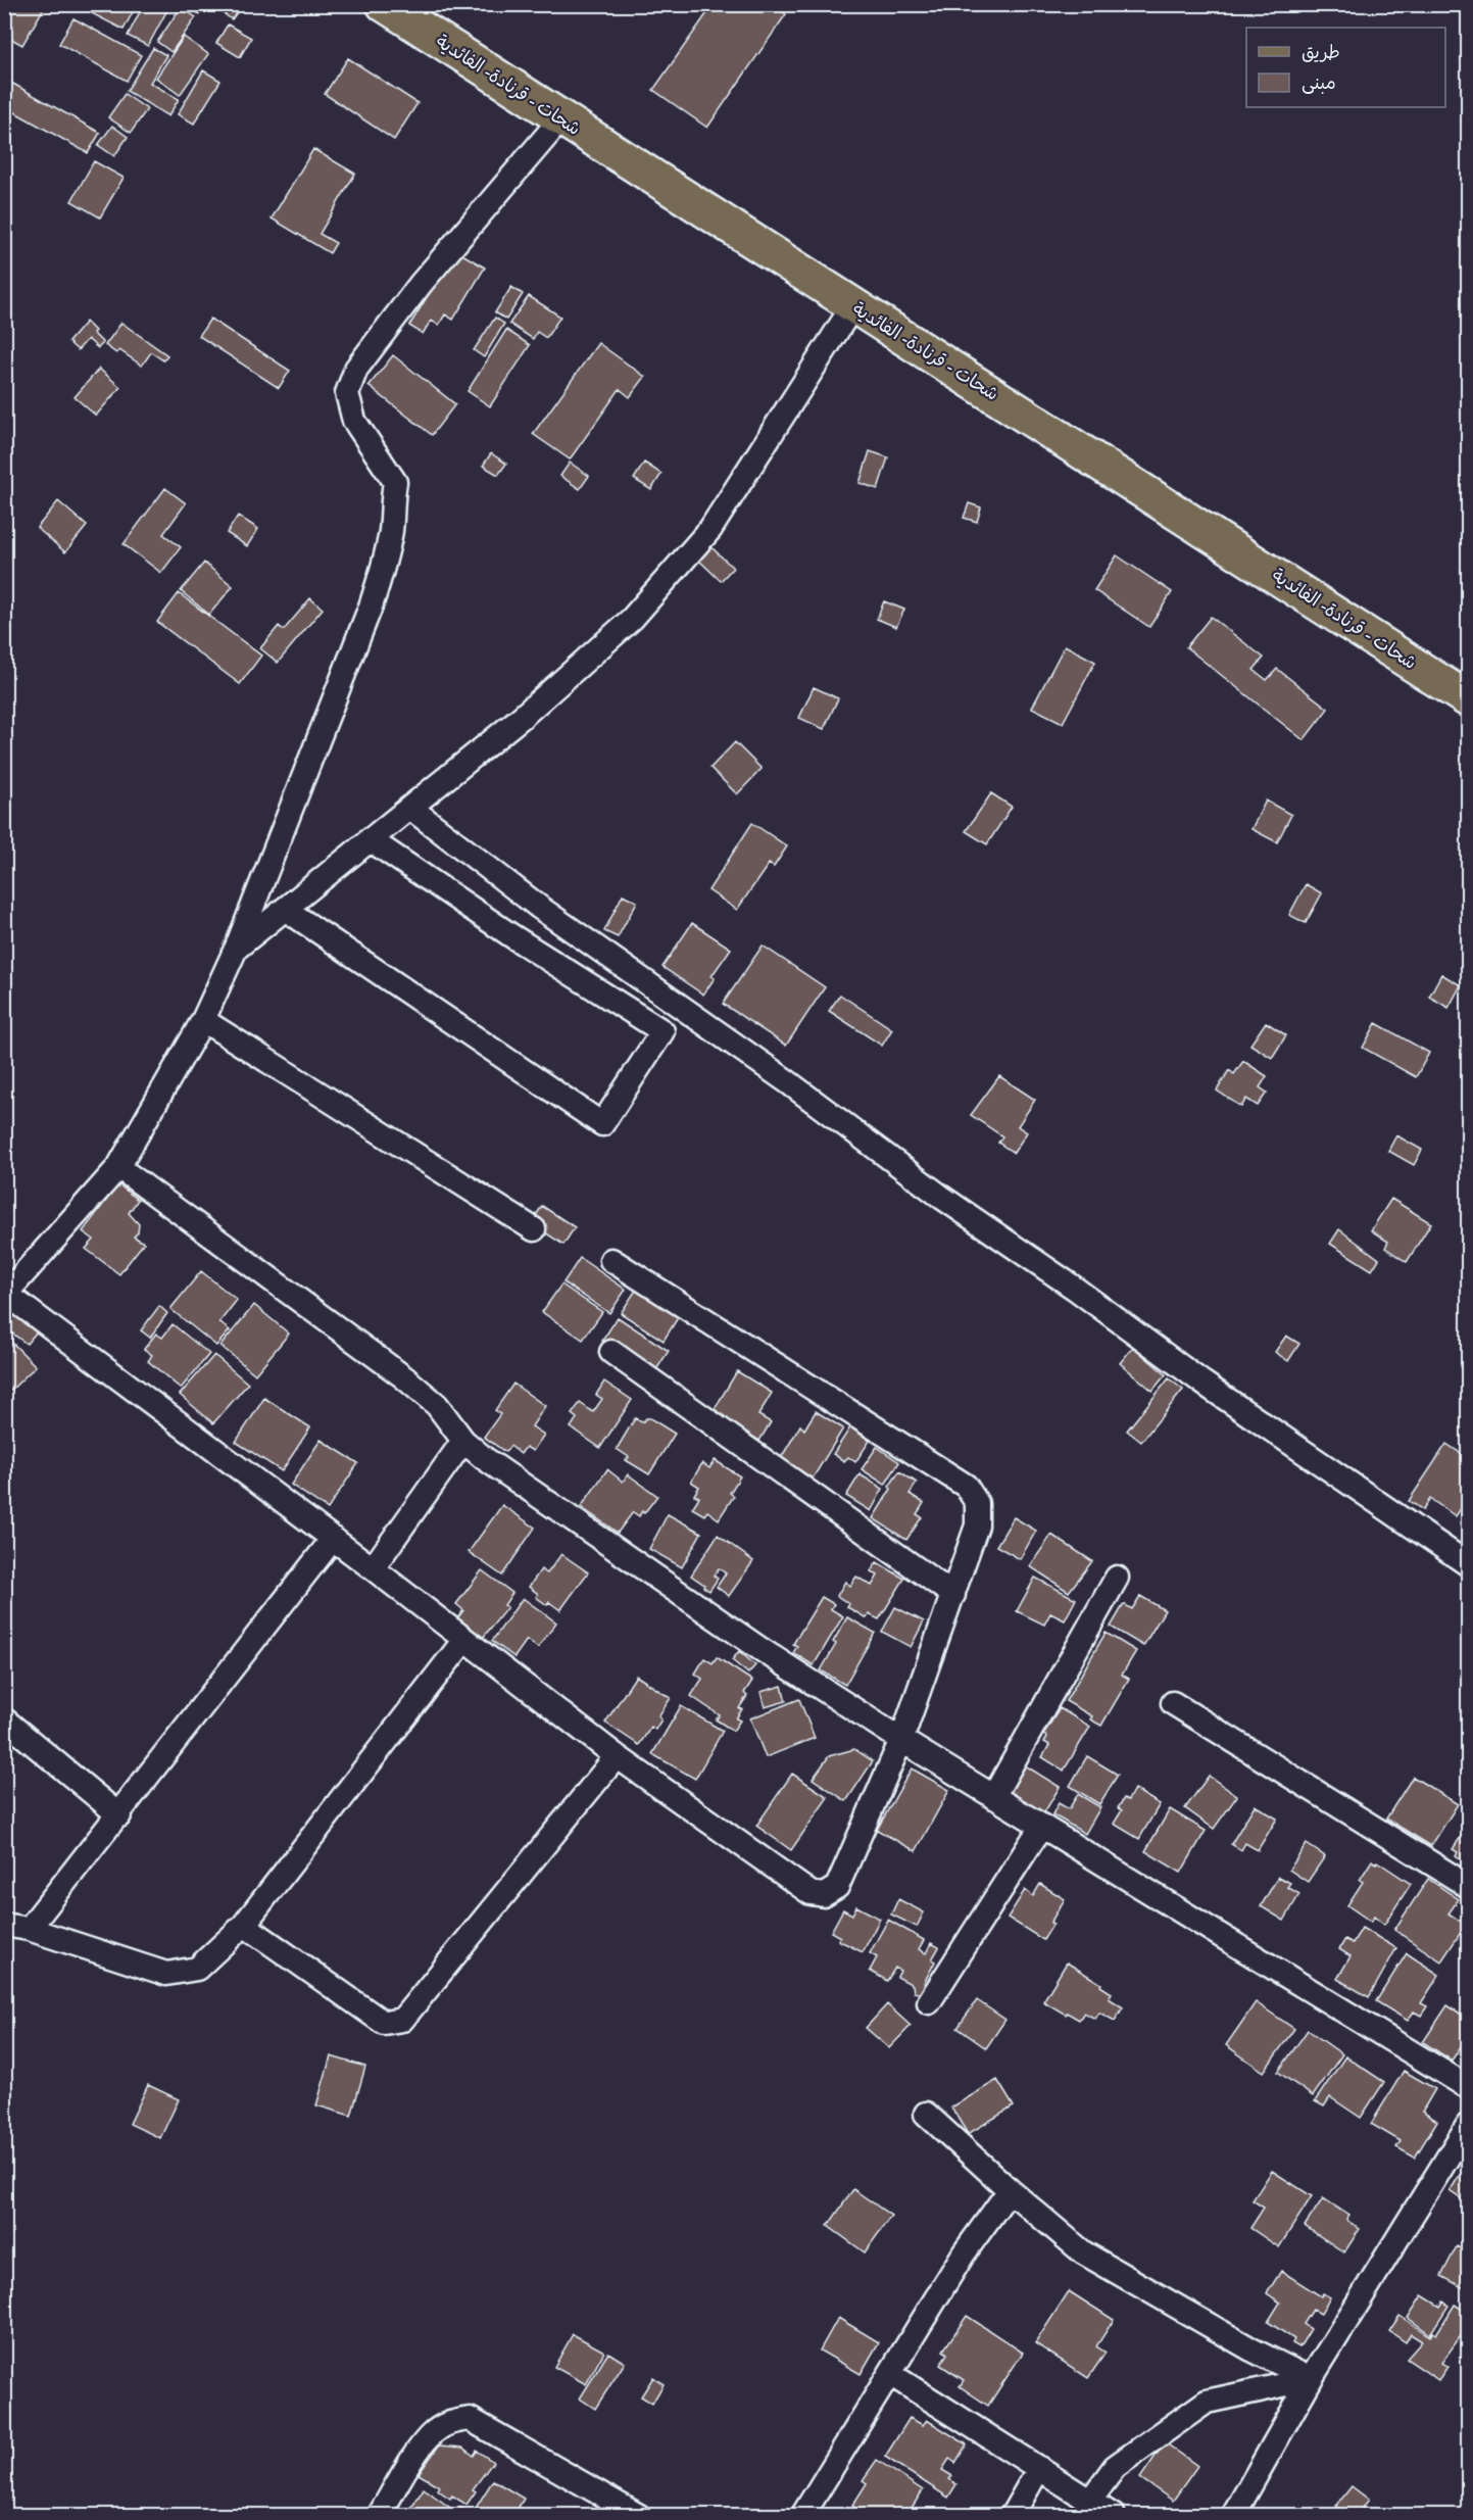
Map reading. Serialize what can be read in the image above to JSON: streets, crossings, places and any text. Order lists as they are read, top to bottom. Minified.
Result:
{"streets":{"main road":["شحات - قرنادة- الفائدية"]},"legend":["طريق","مبنى"]}
